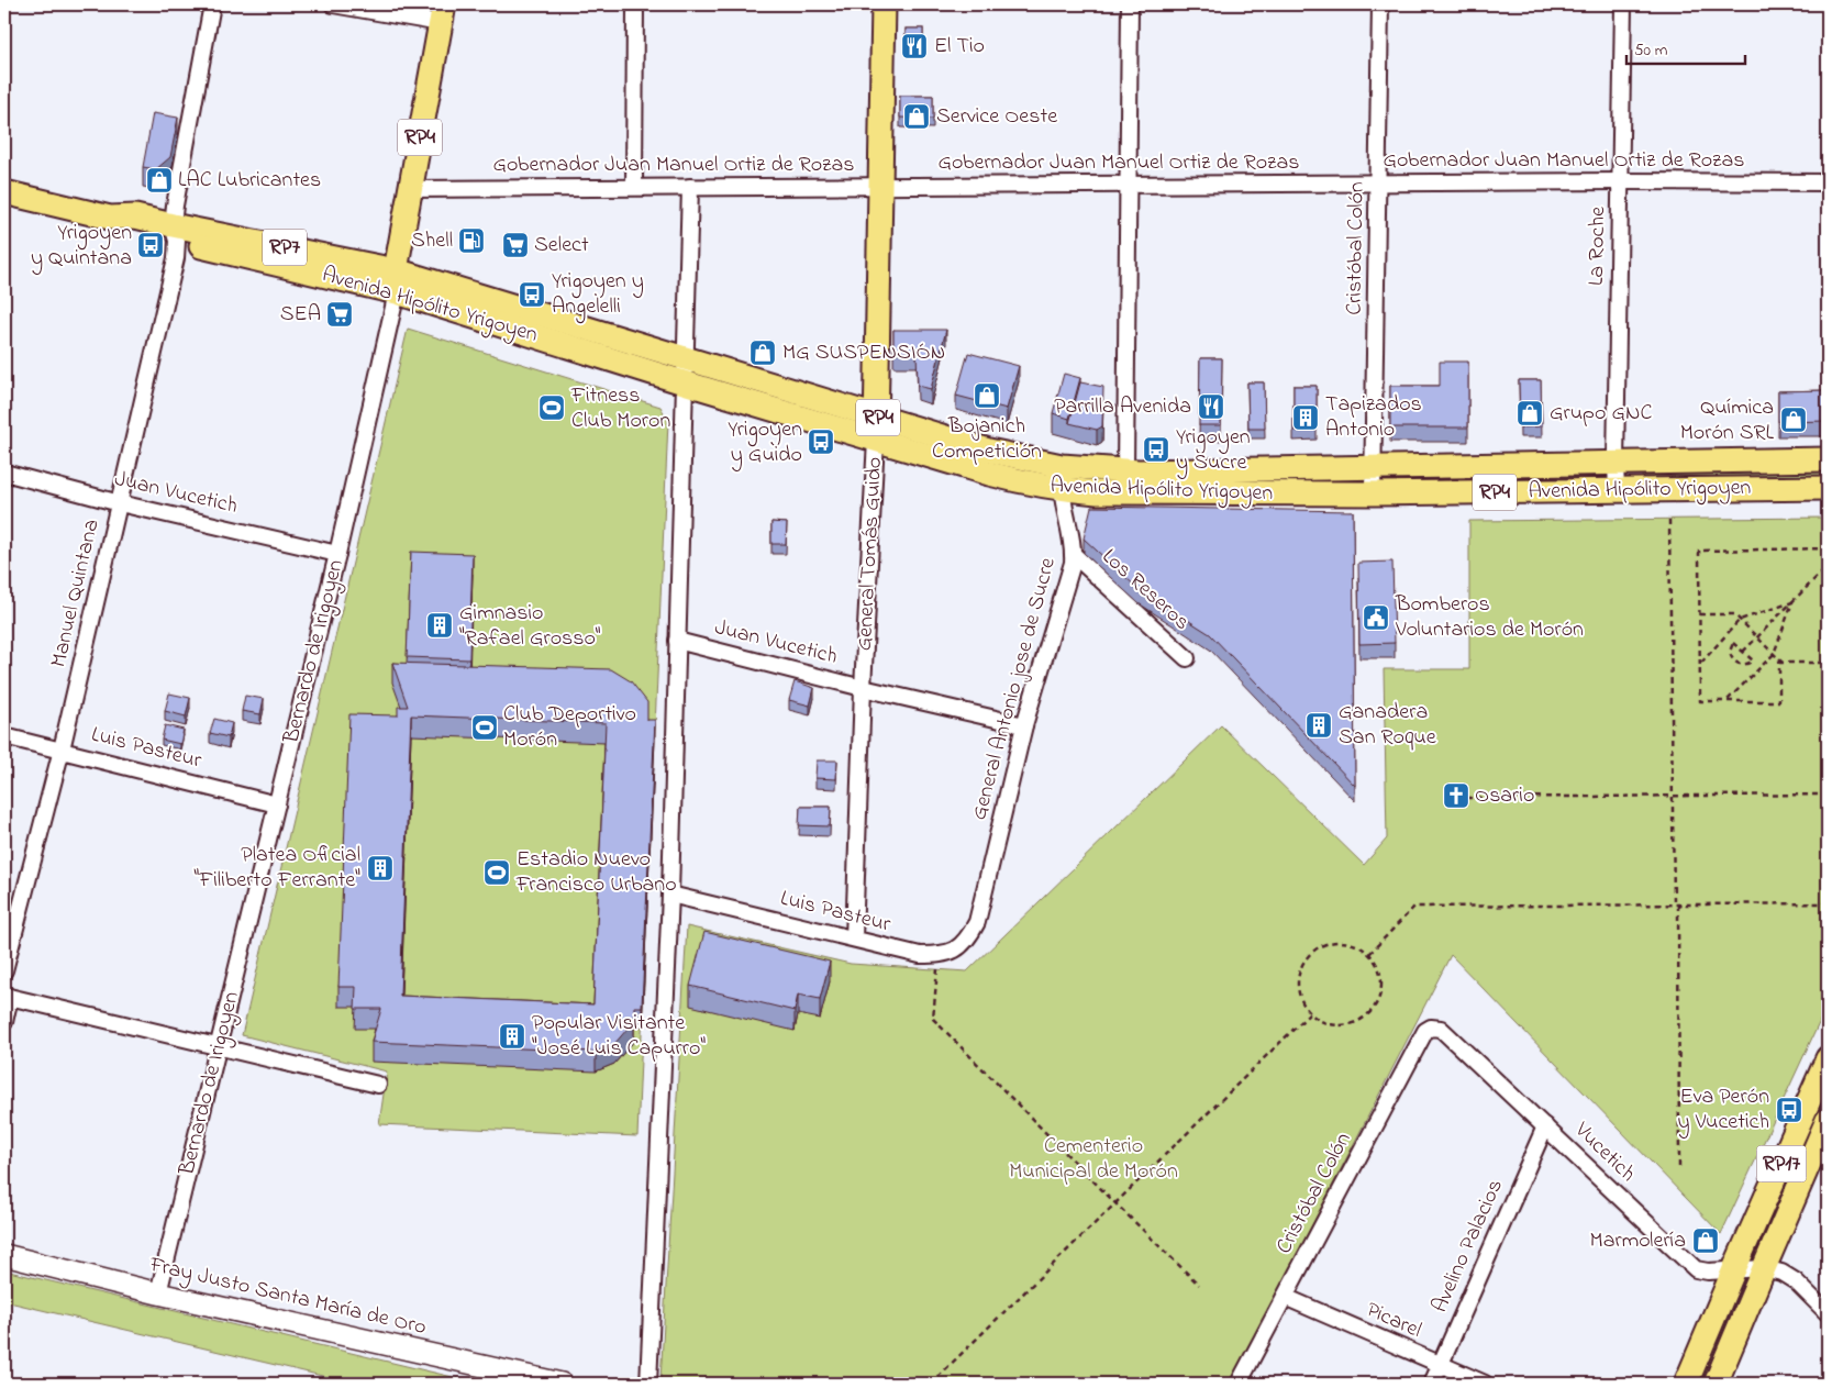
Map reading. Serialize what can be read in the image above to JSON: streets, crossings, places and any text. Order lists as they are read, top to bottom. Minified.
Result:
{"streets":{"main road":["RP4","RP7","Avenida Hipólito Yrigoyen","General Tomás Guido","Bernardo de Irigoyen","RP17"],"street":["Gobernador Juan Manuel Ortiz de Rozas","La Roche","Cristóbal Colón","Juan Vucetich","Los Reseros","Manuel Quintana","General Antonio jose de Sucre","Luis Pasteur","Vucetich","Avelino Palacios","Fray Justo Santa María de Oro","Picarel"]},"crossings":[["Gobernador Juan Manuel Ortiz de Rozas","La Roche"],["Gobernador Juan Manuel Ortiz de Rozas","Cristóbal Colón"],["Gobernador Juan Manuel Ortiz de Rozas","General Tomás Guido"],["Gobernador Juan Manuel Ortiz de Rozas","Bernardo de Irigoyen"],["La Roche","Avenida Hipólito Yrigoyen"],["Cristóbal Colón","Avenida Hipólito Yrigoyen"],["Cristóbal Colón","Vucetich"],["Cristóbal Colón","Picarel"],["Avenida Hipólito Yrigoyen","General Tomás Guido"],["Avenida Hipólito Yrigoyen","Manuel Quintana"],["Avenida Hipólito Yrigoyen","Bernardo de Irigoyen"],["Avenida Hipólito Yrigoyen","General Antonio jose de Sucre"],["Juan Vucetich","General Tomás Guido"],["Juan Vucetich","Manuel Quintana"],["Juan Vucetich","Bernardo de Irigoyen"],["Juan Vucetich","General Antonio jose de Sucre"],["General Tomás Guido","Luis Pasteur"],["Los Reseros","General Antonio jose de Sucre"],["Manuel Quintana","Luis Pasteur"],["Bernardo de Irigoyen","Luis Pasteur"],["Bernardo de Irigoyen","Fray Justo Santa María de Oro"],["General Antonio jose de Sucre","Luis Pasteur"],["Vucetich","RP17"],["Vucetich","Avelino Palacios"],["Avelino Palacios","Picarel"]],"parks":["Cementerio Municipal de Morón"],"places":{"restaurant":["El Tio","Parrilla Avenida"],"shop":["Service Oeste","LAC Lubricantes","MG SUSPENSIÓN","Bojanich Competición","Grupo GNC","Química Morón SRL","Marmolería"],"fuel station":["Shell"],"bus stop":["Yrigoyen y Quintana","Yrigoyen y Angelelli","Yrigoyen y Guido","Yrigoyen y Sucre","Eva Perón y Vucetich"],"supermarket":["Select","SEA"],"sports":["Fitness Club Moron","Club Deportivo Morón","Estadio Nuevo Francisco Urbano"],"building":["Tapizados Antonio","Gimnasio \"Rafael Grosso\"","Ganadera San Roque","Platea Oficial \"Filiberto Ferrante\"","Popular Visitante \"José Luis Capurro\""],"public building":["Bomberos Voluntarios de Morón"],"church":["Osario"]},"scale_bar":"50 m"}
